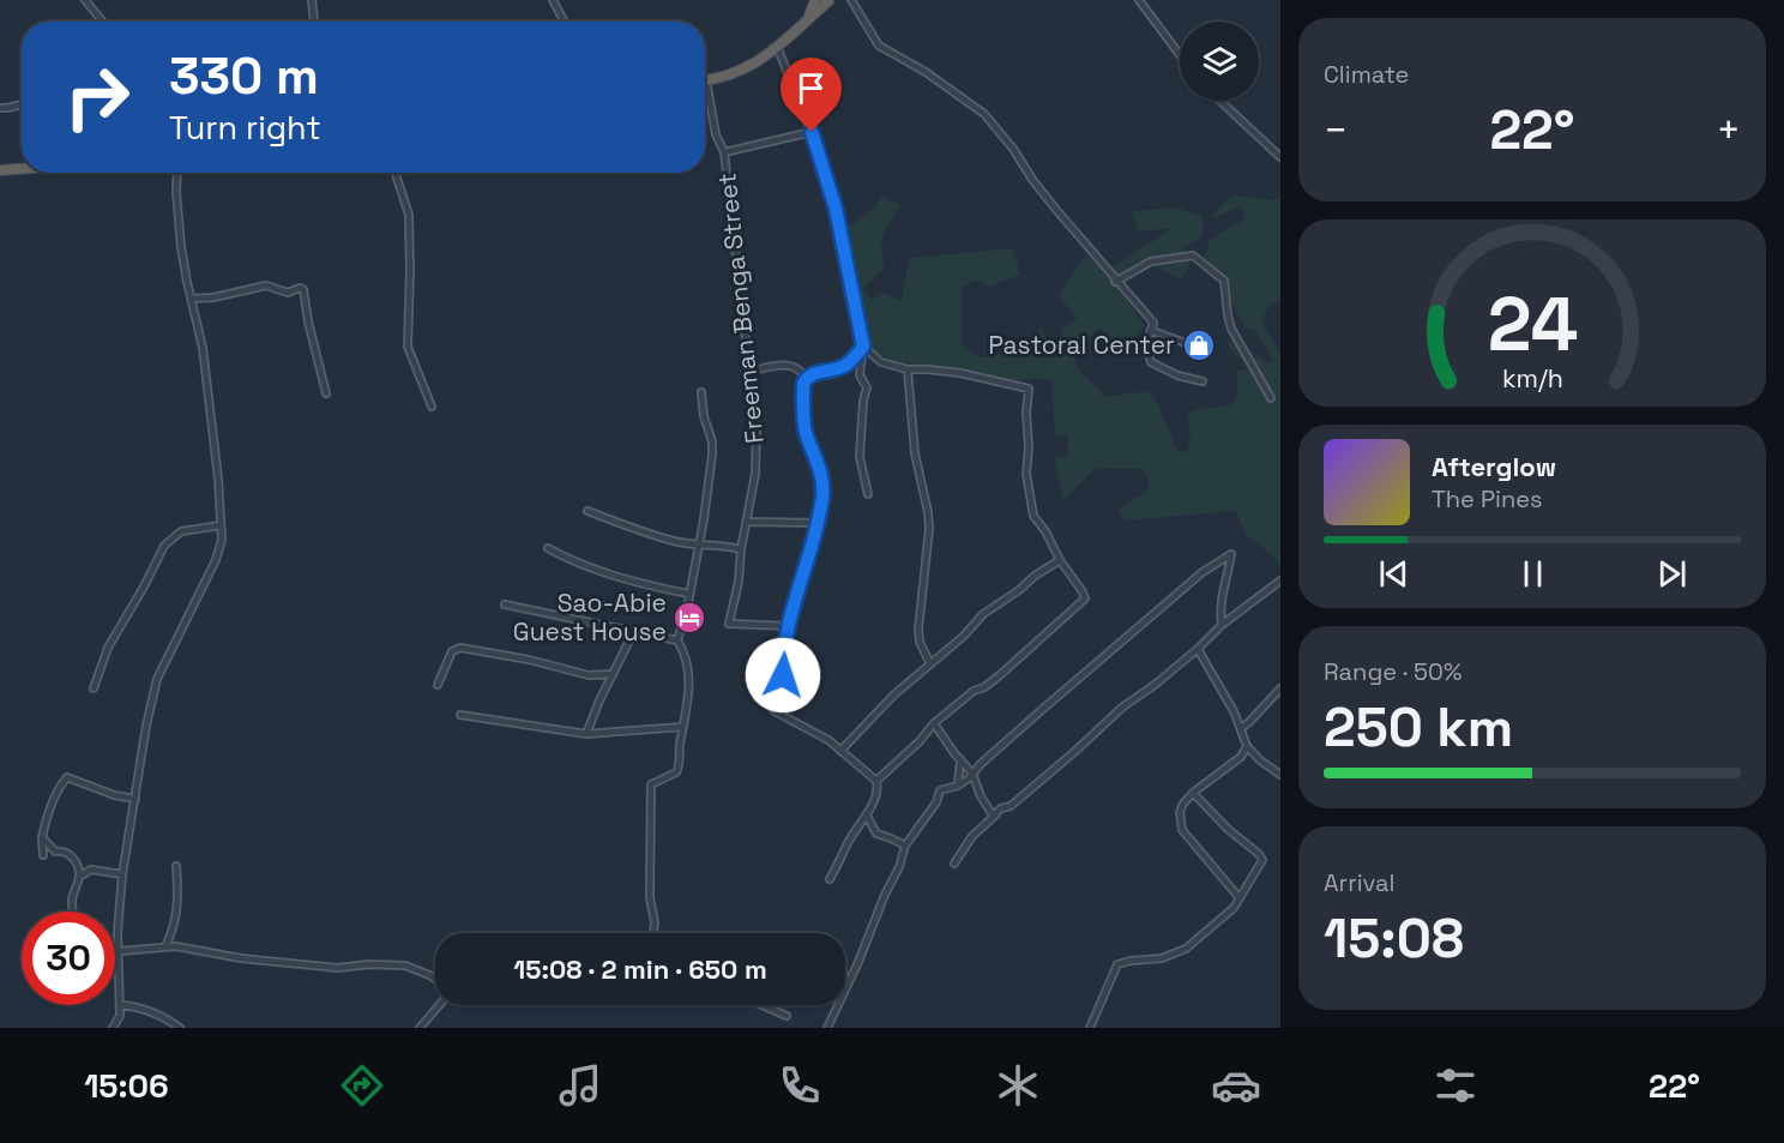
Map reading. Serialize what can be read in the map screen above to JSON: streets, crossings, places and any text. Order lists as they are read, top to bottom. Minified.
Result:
{"streets":{"street":["Freeman Benga Street"]},"places":{"shop":["Pastoral Center"],"hotel":["Sao-Abie Guest House"]},"page":{"tile":["Climate",["Range · 50%","250 km"],["Arrival","15:08"]],"turn":["330 m","Turn right"],"heat":["−","22°","+"],"song":["Afterglow","The Pines"],"limit":"30","trip":"15:08 · 2 min · 650 m","tabs":["15:06","22°"],"gauge":["24","km/h"]}}
